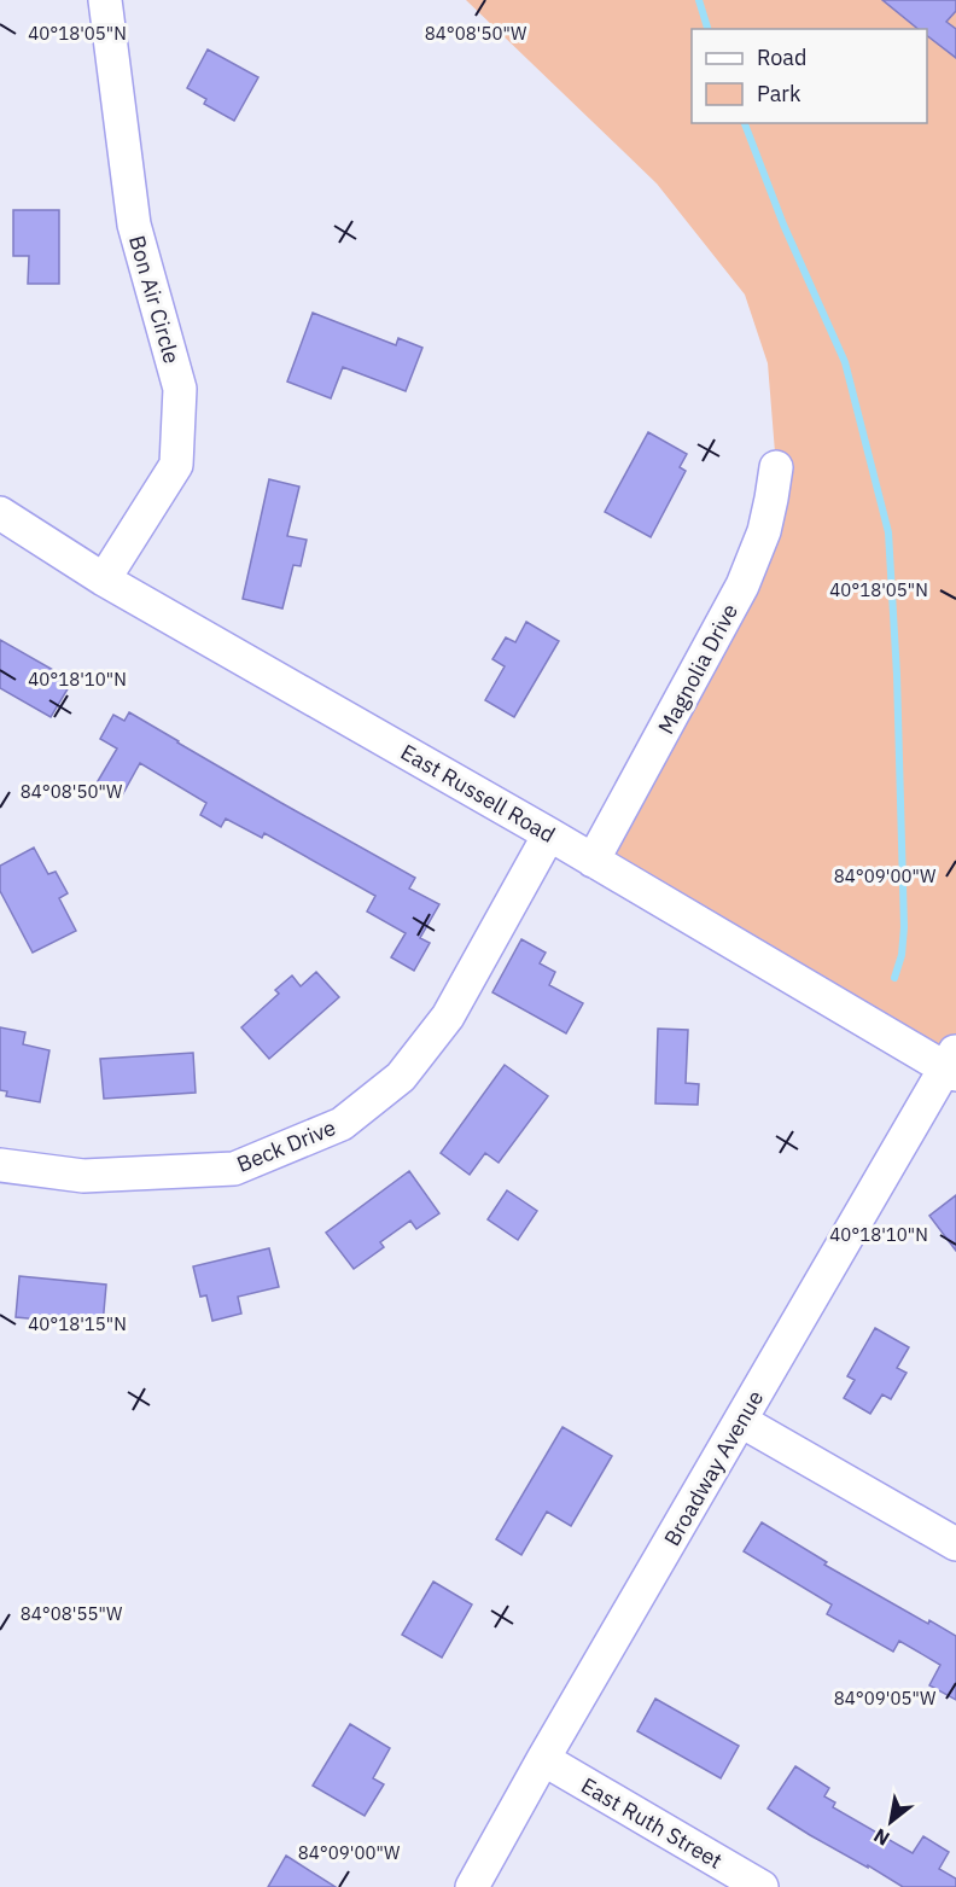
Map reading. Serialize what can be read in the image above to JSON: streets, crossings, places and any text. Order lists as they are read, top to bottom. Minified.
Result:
{"streets":{"street":["Bon Air Circle","Magnolia Drive","East Russell Road","Beck Drive","Broadway Avenue","East Ruth Street"]},"crossings":[["Bon Air Circle","East Russell Road"],["Magnolia Drive","East Russell Road"],["East Russell Road","Beck Drive"],["East Russell Road","Broadway Avenue"],["Broadway Avenue","East Ruth Street"]],"legend":["Road","Park"],"north":"bottom left","coordinates":["84°08'50\"W","40°18'05\"N","40°18'10\"N","84°09'00\"W","40°18'15\"N","84°08'55\"W","84°09'05\"W"]}
